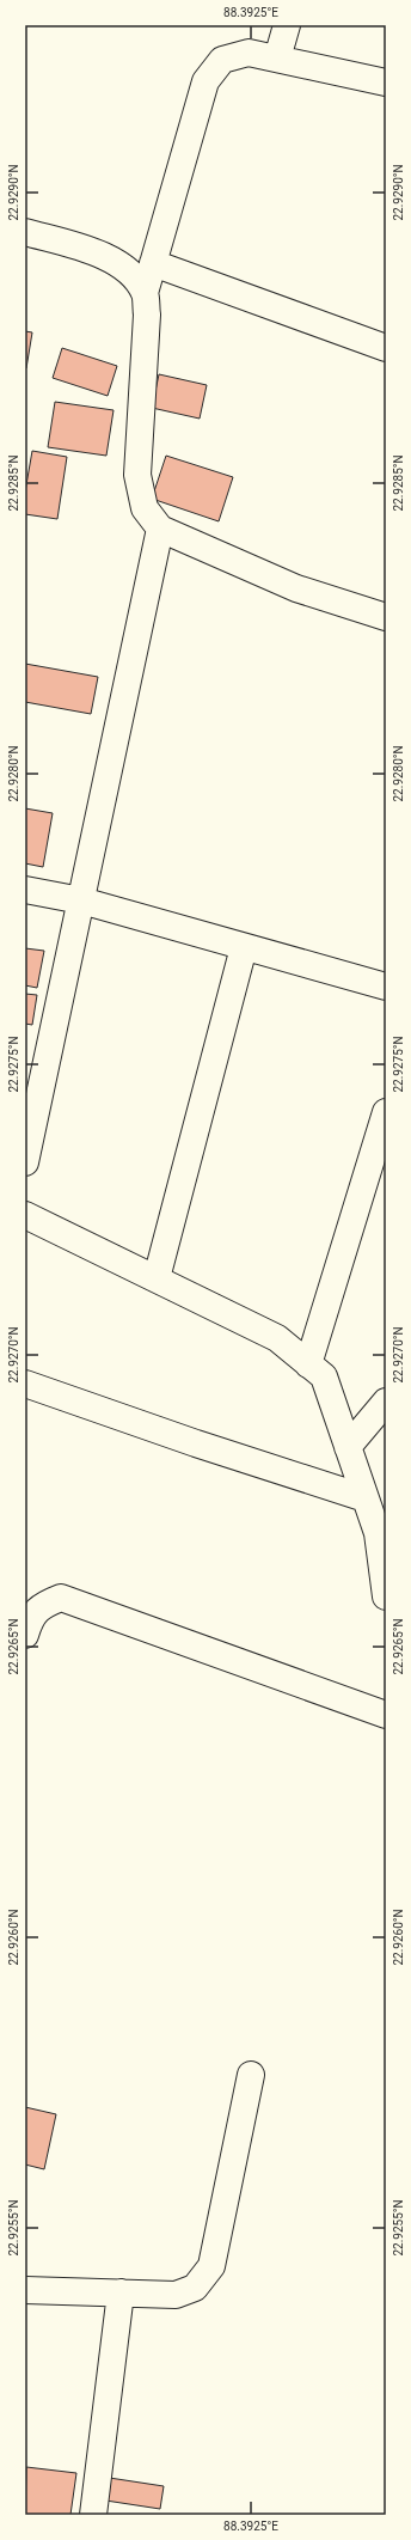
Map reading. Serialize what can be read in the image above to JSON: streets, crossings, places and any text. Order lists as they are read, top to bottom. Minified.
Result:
{"coordinates":["88.3925°E","22.9290°N","22.9285°N","22.9280°N","22.9275°N","22.9270°N","22.9265°N","22.9260°N","22.9255°N"]}
